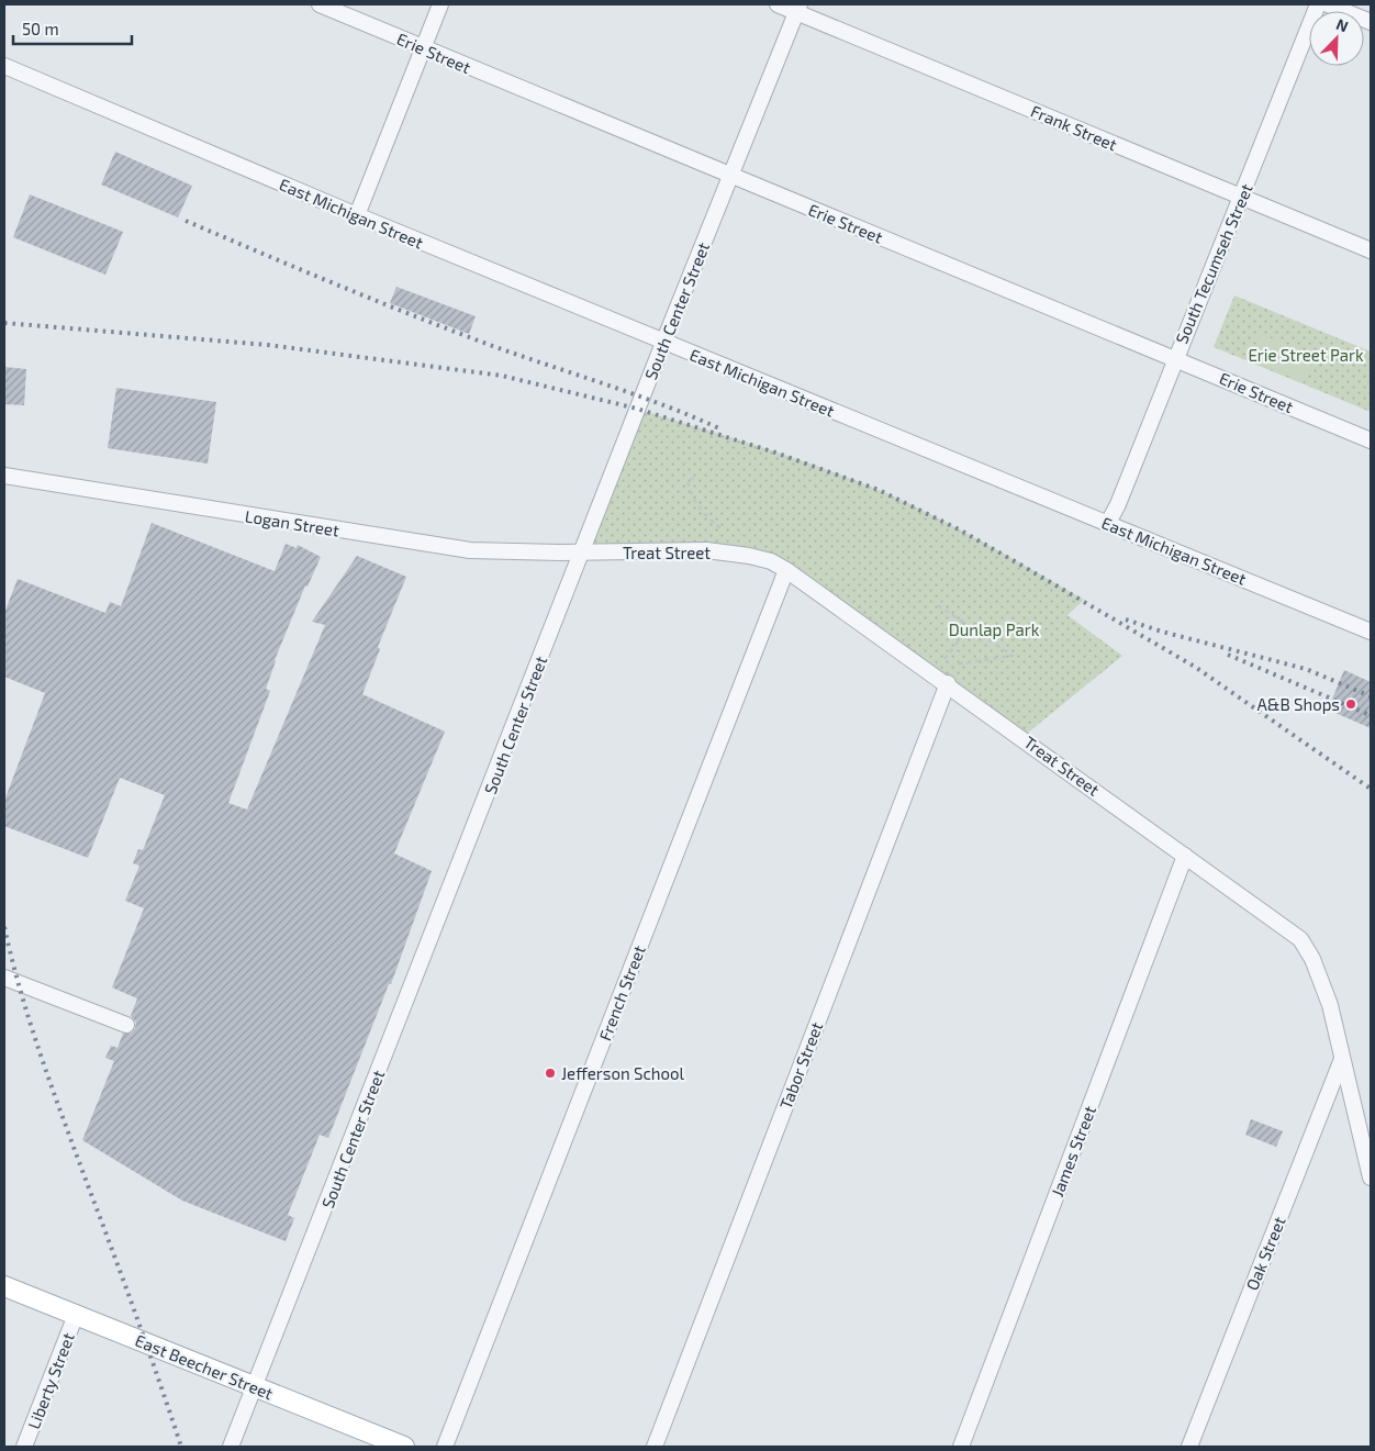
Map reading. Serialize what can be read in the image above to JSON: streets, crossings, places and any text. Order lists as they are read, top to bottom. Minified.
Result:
{"streets":{"main road":["East Beecher Street"],"street":["Erie Street","Frank Street","East Michigan Street","South Tecumseh Street","South Center Street","Logan Street","Treat Street","French Street","Tabor Street","James Street","Oak Street","Liberty Street"]},"crossings":[["Erie Street","South Tecumseh Street"],["Erie Street","South Center Street"],["Frank Street","South Tecumseh Street"],["Frank Street","South Center Street"],["East Michigan Street","South Tecumseh Street"],["East Michigan Street","South Center Street"],["South Center Street","Logan Street"],["South Center Street","Treat Street"],["South Center Street","East Beecher Street"],["Logan Street","Treat Street"],["Treat Street","French Street"],["Treat Street","Tabor Street"],["Treat Street","James Street"],["Treat Street","Oak Street"],["East Beecher Street","Liberty Street"]],"parks":["Erie Street Park","Dunlap Park"],"places":["A&B Shops","Jefferson School"],"scale_bar":"50 m","north":"top right"}
